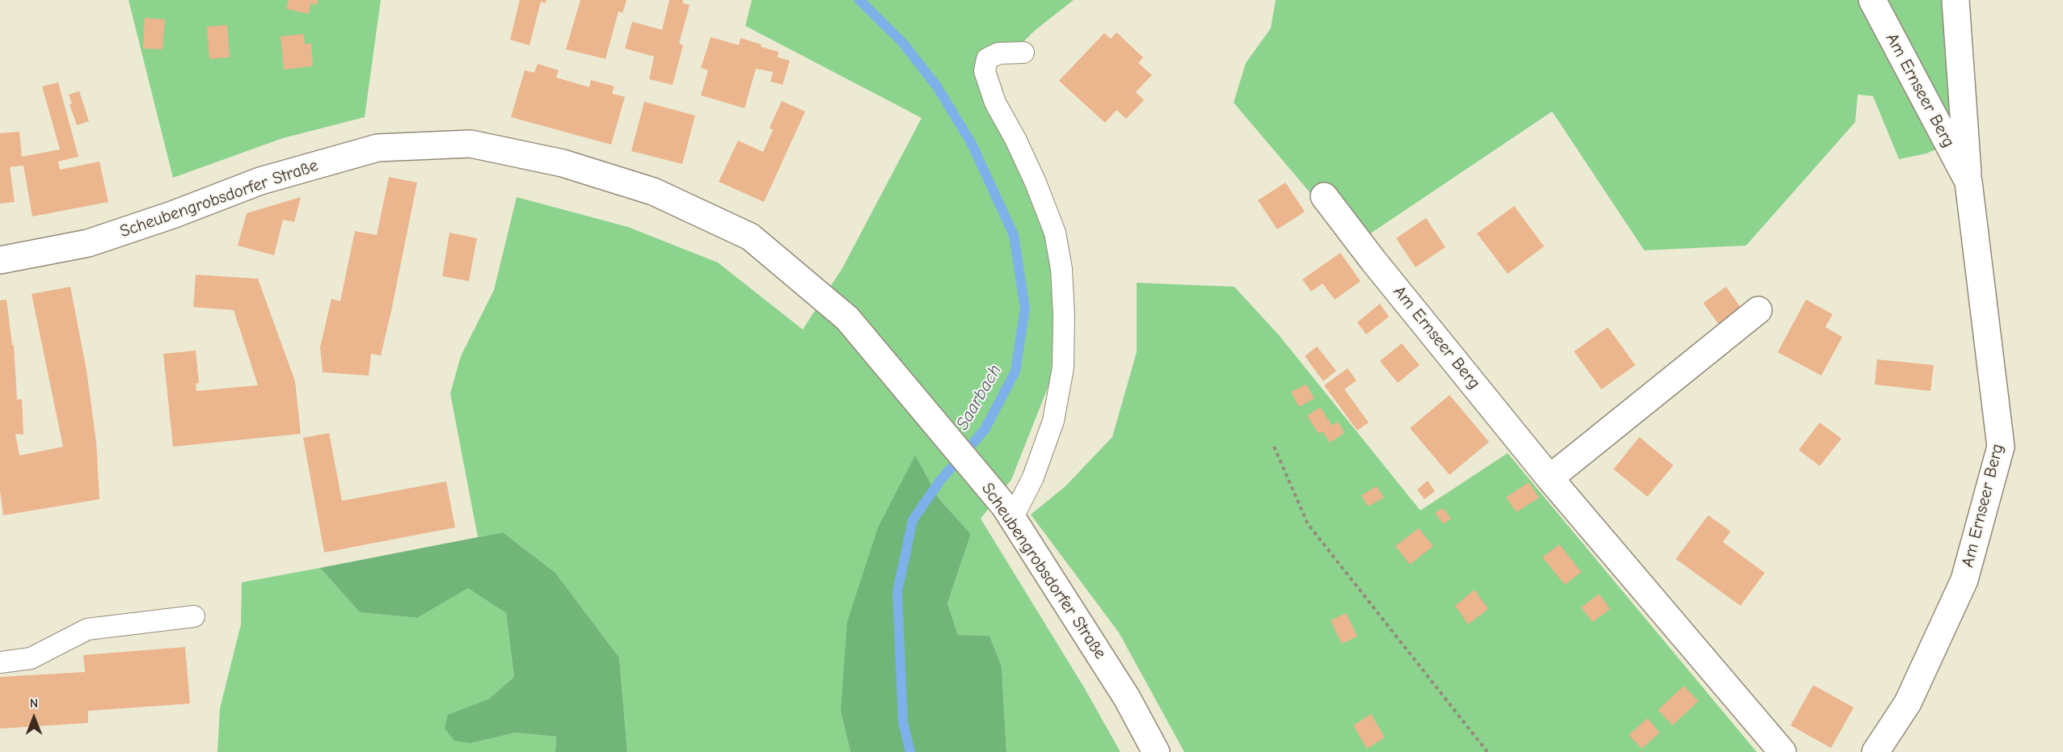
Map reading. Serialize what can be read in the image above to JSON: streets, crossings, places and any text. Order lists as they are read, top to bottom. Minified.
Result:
{"streets":{"street":["Am Ernseer Berg","Scheubengrobsdorfer Straße"]},"water":["Saarbach"],"north":"top"}
